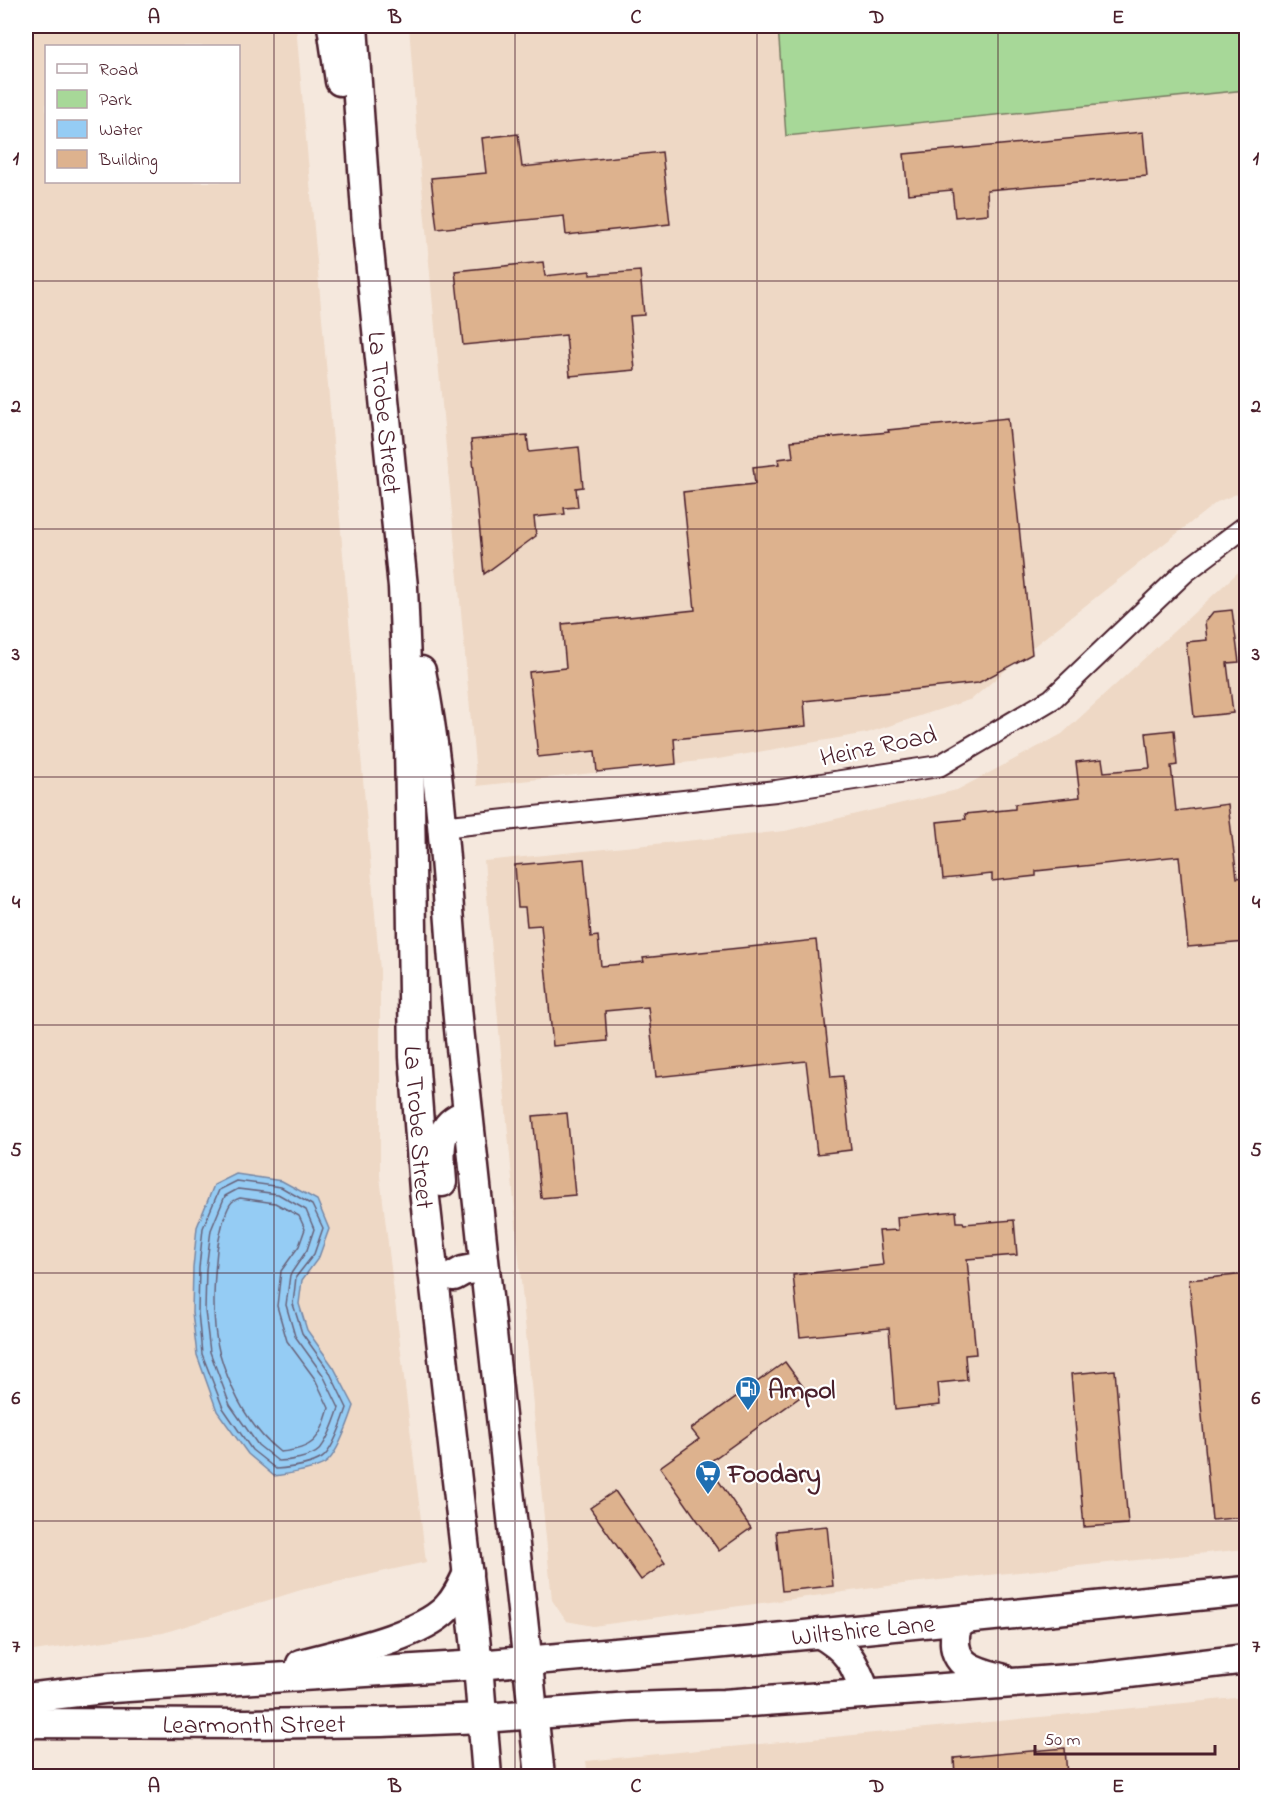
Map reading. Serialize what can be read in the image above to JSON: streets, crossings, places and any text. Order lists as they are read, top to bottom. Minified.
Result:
{"streets":{"main road":["La Trobe Street","Wiltshire Lane","Learmonth Street"],"street":["Heinz Road"]},"crossings":[["La Trobe Street","Heinz Road"],["La Trobe Street","Wiltshire Lane"],["La Trobe Street","Learmonth Street"],["Wiltshire Lane","Learmonth Street"]],"places":{"fuel station":["Ampol"],"supermarket":["Foodary"]},"legend":["Road","Park","Water","Building"],"scale_bar":"50 m","grid":{"columns":["A","B","C","D","E"],"rows":["1","2","3","4","5","6","7"]}}
